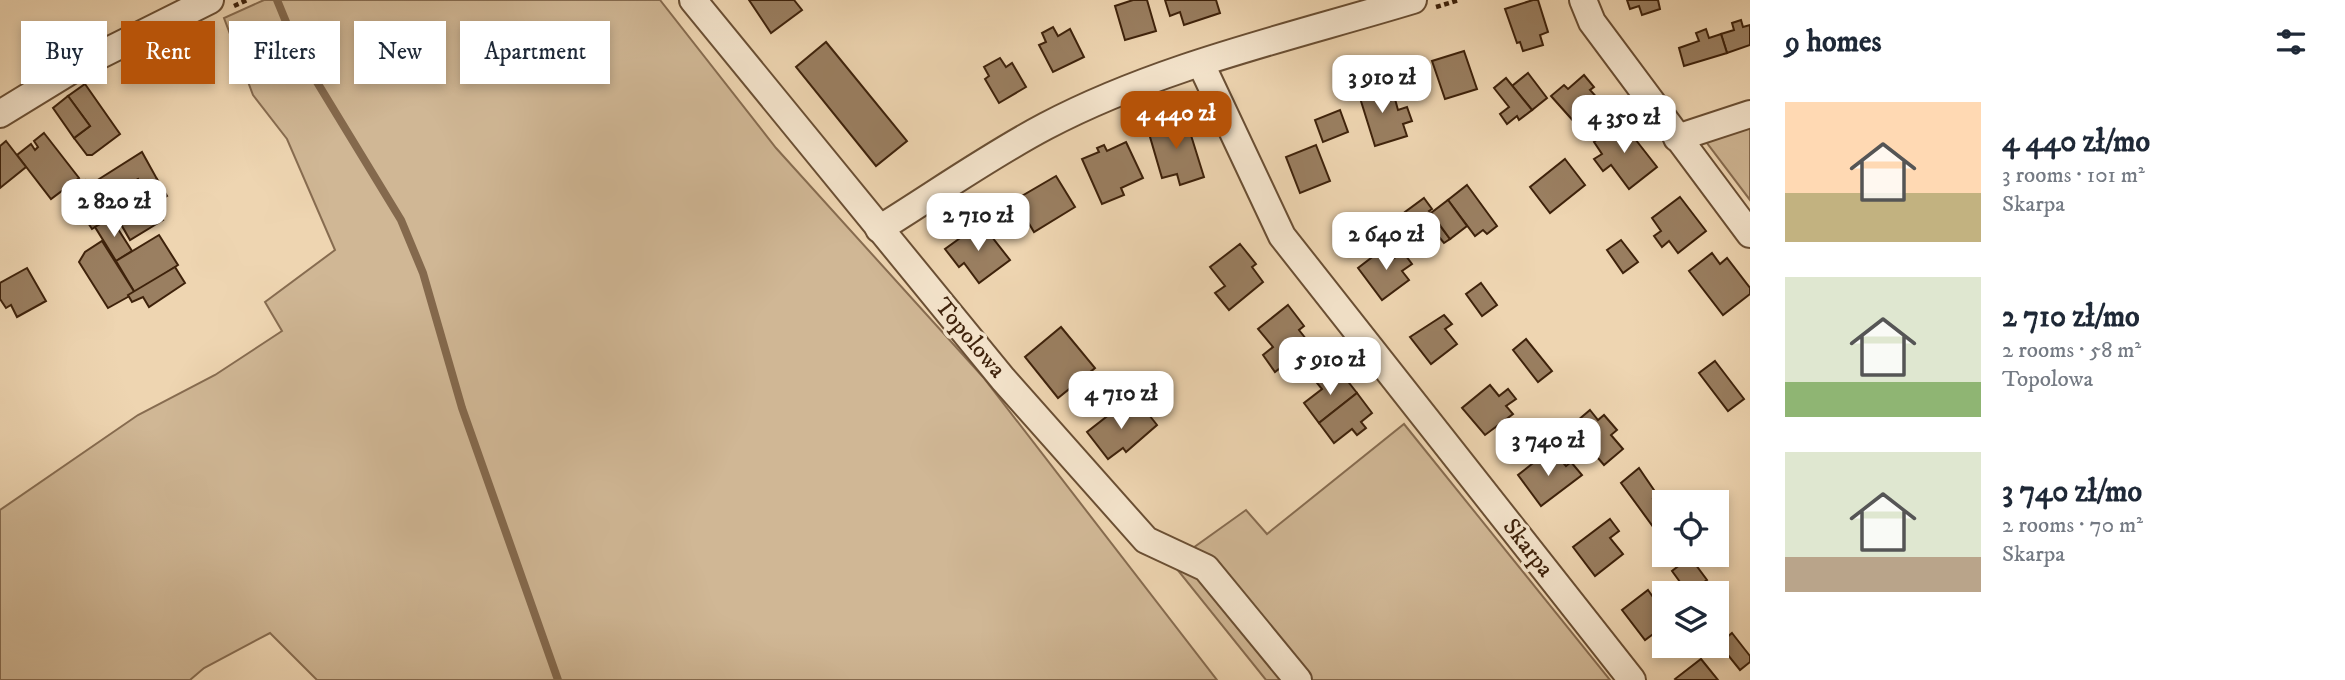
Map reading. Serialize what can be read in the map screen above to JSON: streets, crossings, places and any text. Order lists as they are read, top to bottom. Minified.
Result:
{"streets":{"street":["Topolowa","Skarpa"]},"page":{"heading":"9 homes","chip":["Buy","Rent","Filters","New","Apartment"],"price":["3 910 zł","4 440 zł","4 350 zł","2 820 zł","2 710 zł","2 640 zł","5 910 zł","4 710 zł","3 740 zł"],"list":[{"name":"4 440 zł/mo","note":"3 rooms · 101 m² · Skarpa"},{"name":"2 710 zł/mo","note":"2 rooms · 58 m² · Topolowa"},{"name":"3 740 zł/mo","note":"2 rooms · 70 m² · Skarpa"}]}}
